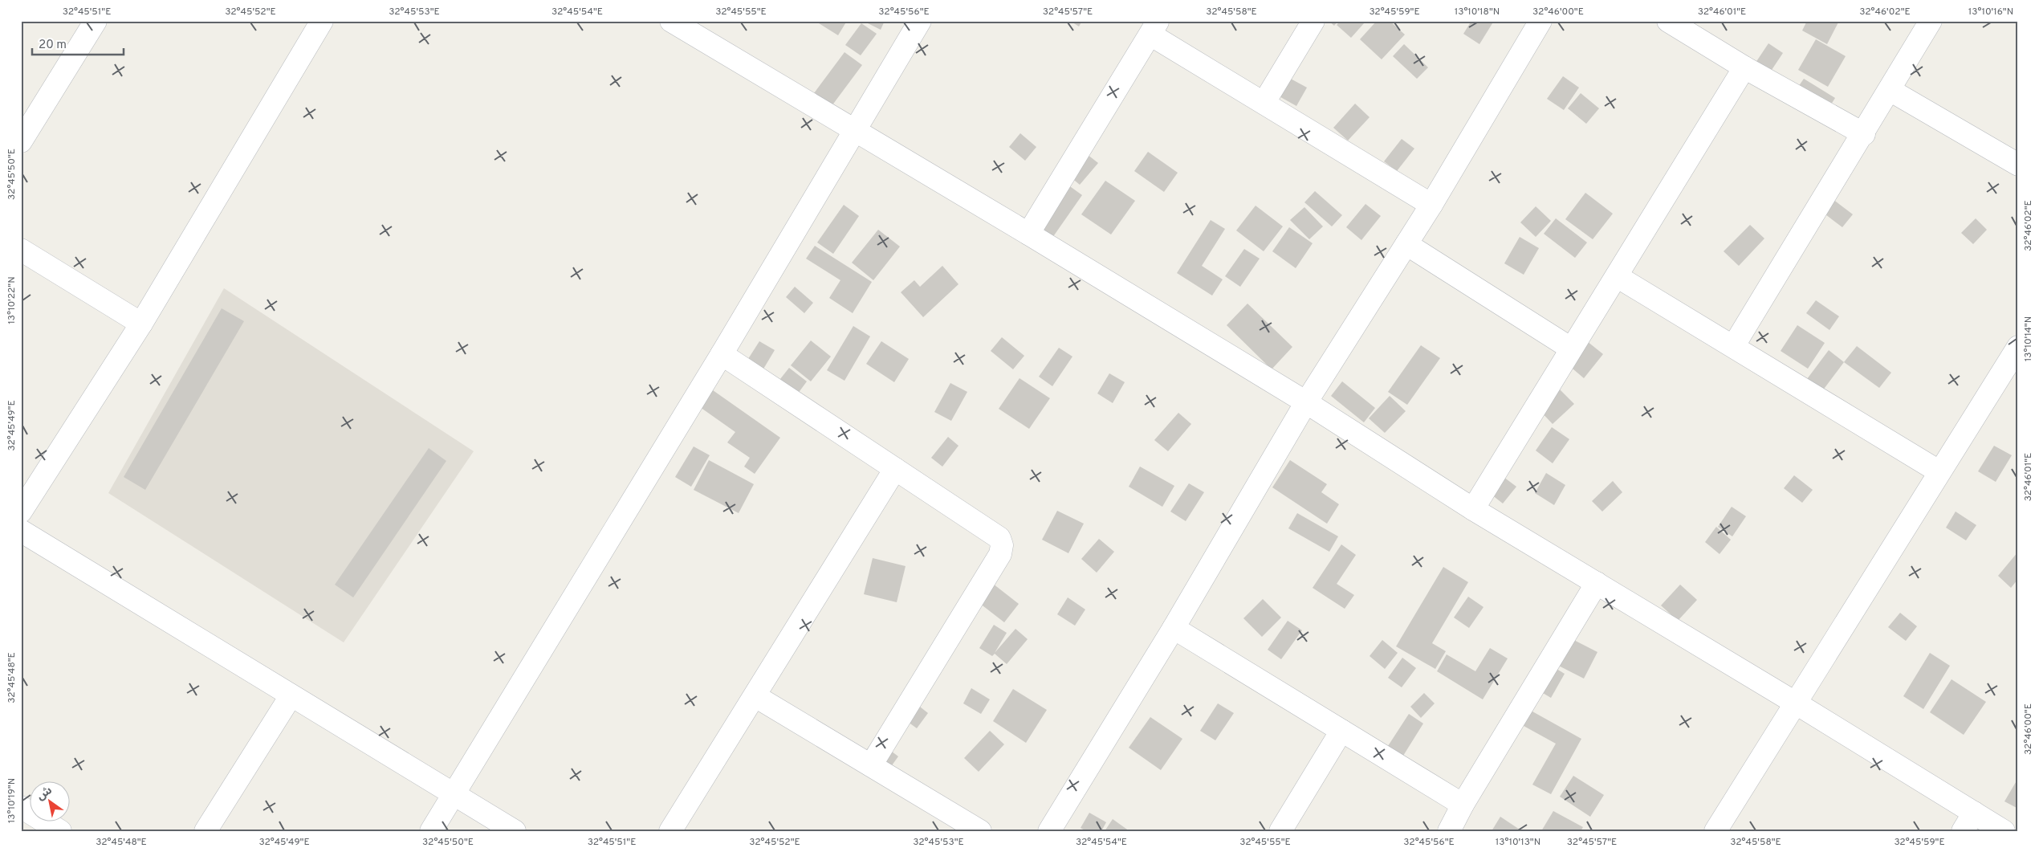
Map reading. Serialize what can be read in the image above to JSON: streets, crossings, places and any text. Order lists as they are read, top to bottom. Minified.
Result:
{"scale_bar":"20 m","north":"top left","coordinates":["32°45'51\"E","32°45'52\"E","32°45'53\"E","32°45'54\"E","32°45'55\"E","32°45'56\"E","32°45'57\"E","32°45'58\"E","32°45'59\"E","13°10'18\"N","32°46'00\"E","32°46'01\"E","32°46'02\"E","13°10'16\"N","32°45'50\"E","13°10'22\"N","13°10'14\"N","32°45'49\"E","32°45'48\"E","13°10'19\"N","13°10'13\"N"]}
